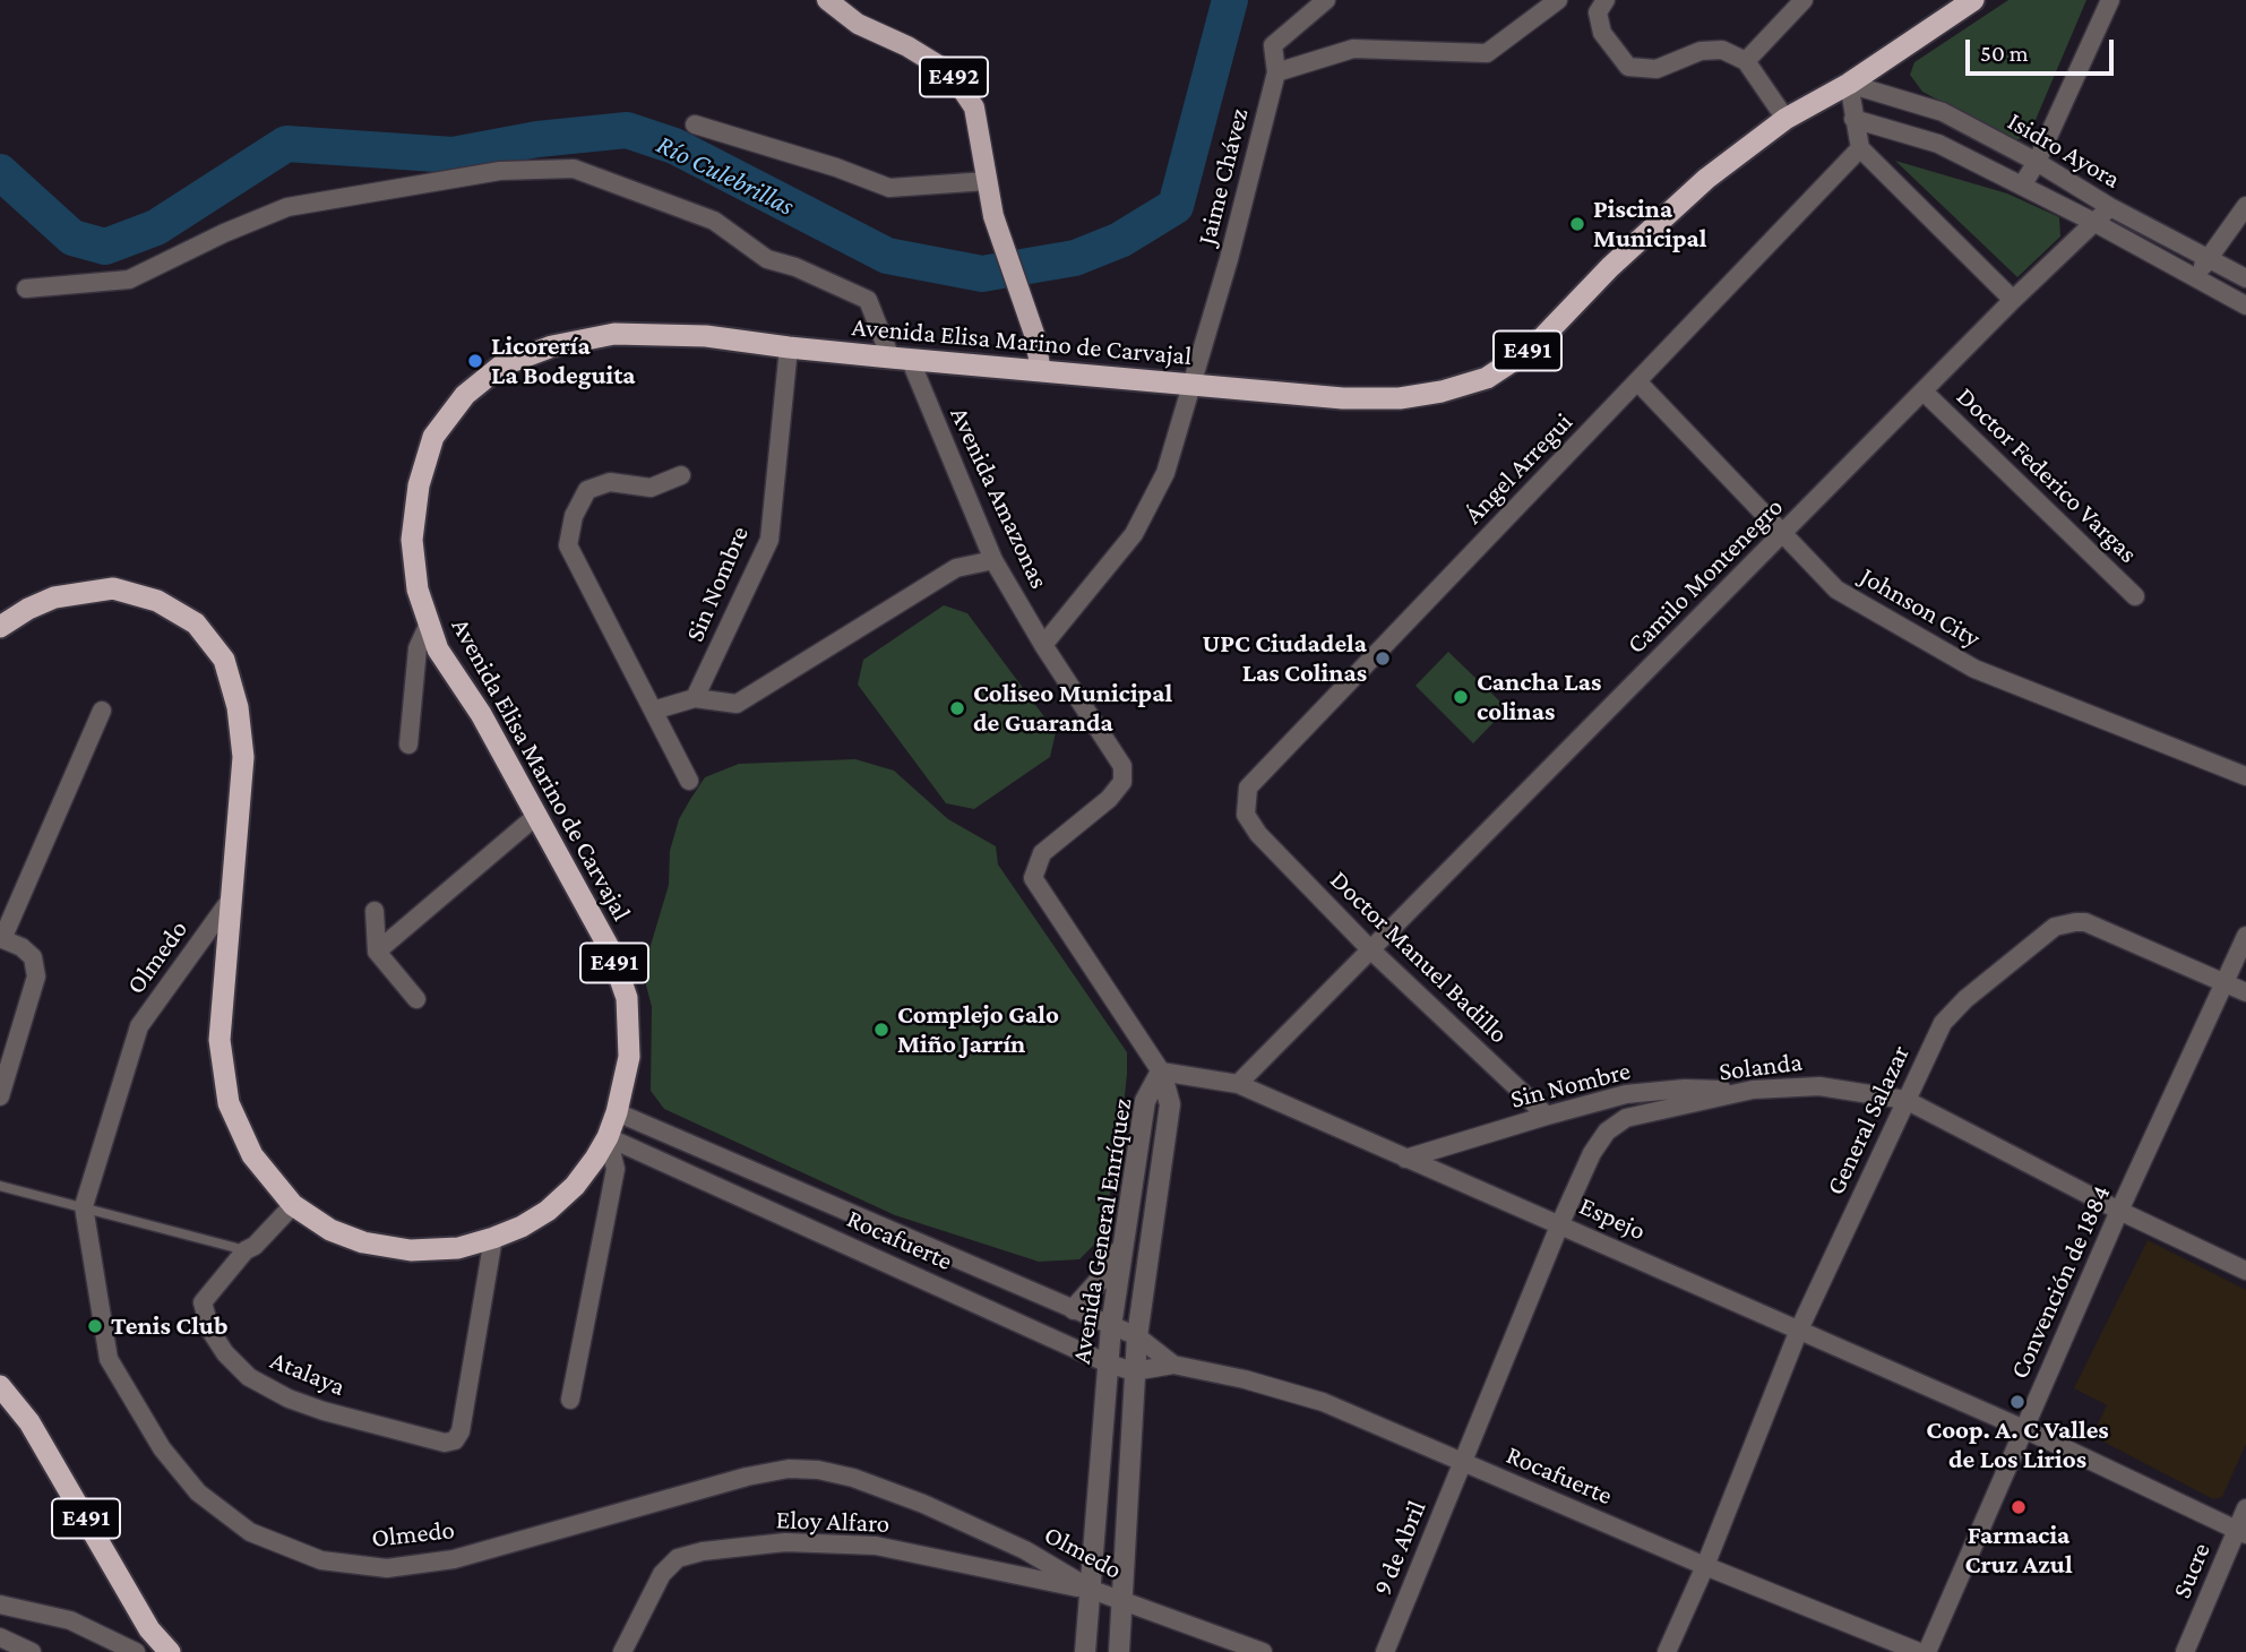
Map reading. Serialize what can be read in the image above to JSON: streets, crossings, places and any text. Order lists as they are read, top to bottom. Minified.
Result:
{"streets":{"highway":["Avenida Elisa Marino de Carvajal","E491"],"main road":["E492"],"street":["Isidro Ayora","Jaime Chávez","Ángel Arregui","Doctor Federico Vargas","Avenida Amazonas","Camilo Montenegro","Sin Nombre","Johnson City","Olmedo","Doctor Manuel Badillo","Solanda","General Salazar","Espejo","Avenida General Enríquez","Rocafuerte","Convención de 1884","Atalaya","Eloy Alfaro","9 de Abril","Sucre"]},"crossings":[["E492","Avenida Elisa Marino de Carvajal"],["Isidro Ayora","E491"],["Isidro Ayora","Camilo Montenegro"],["Jaime Chávez","Avenida Elisa Marino de Carvajal"],["Jaime Chávez","Avenida Amazonas"],["Avenida Elisa Marino de Carvajal","E491"],["Avenida Elisa Marino de Carvajal","Avenida Amazonas"],["Avenida Elisa Marino de Carvajal","Sin Nombre"],["Avenida Elisa Marino de Carvajal","Olmedo"],["Avenida Elisa Marino de Carvajal","Rocafuerte"],["Avenida Elisa Marino de Carvajal","Atalaya"],["Ángel Arregui","Johnson City"],["Ángel Arregui","Doctor Manuel Badillo"],["Doctor Federico Vargas","Camilo Montenegro"],["Avenida Amazonas","Espejo"],["Avenida Amazonas","Avenida General Enríquez"],["Camilo Montenegro","Johnson City"],["Camilo Montenegro","Doctor Manuel Badillo"],["Camilo Montenegro","Espejo"],["Sin Nombre","Doctor Manuel Badillo"],["Sin Nombre","Solanda"],["Sin Nombre","Espejo"],["Olmedo","Avenida General Enríquez"],["Olmedo","Eloy Alfaro"],["Solanda","General Salazar"],["Solanda","Espejo"],["Solanda","Rocafuerte"],["Solanda","Convención de 1884"],["Solanda","9 de Abril"],["General Salazar","Espejo"],["General Salazar","Rocafuerte"],["General Salazar","Convención de 1884"],["Espejo","Avenida General Enríquez"],["Espejo","Convención de 1884"],["Espejo","Sucre"],["Avenida General Enríquez","Rocafuerte"],["Avenida General Enríquez","Eloy Alfaro"],["Rocafuerte","9 de Abril"]],"water":["Río Culebrillas"],"places":["Piscina Municipal","Licorería La Bodeguita","UPC Ciudadela Las Colinas","Cancha Las colinas","Coliseo Municipal de Guaranda","Complejo Galo Miño Jarrín","Tenis Club","Coop. A. C Valles de Los Lirios","Farmacia Cruz Azul"],"scale_bar":"50 m"}
